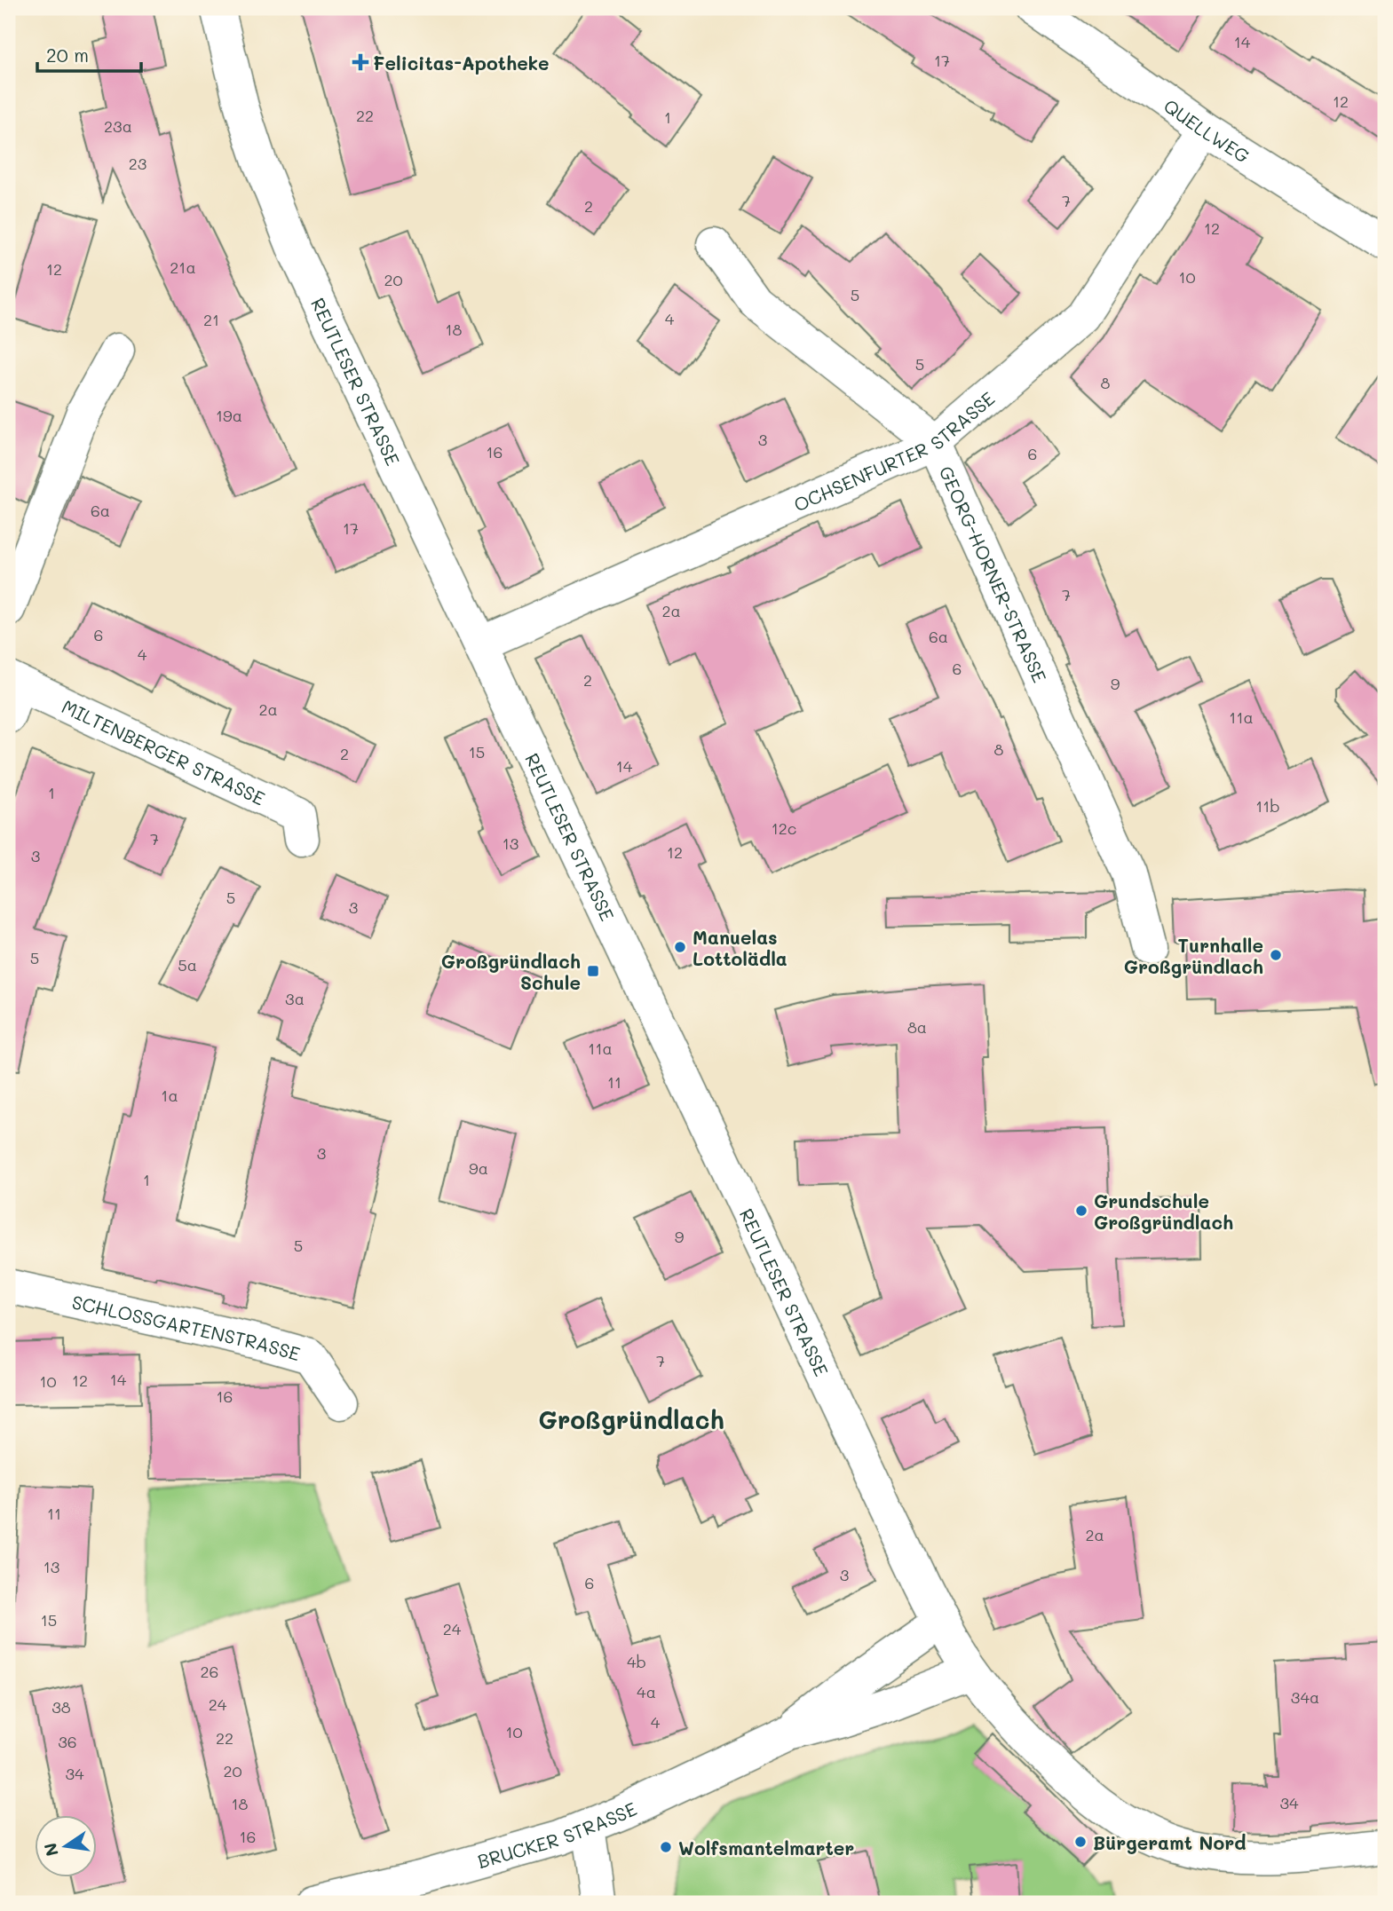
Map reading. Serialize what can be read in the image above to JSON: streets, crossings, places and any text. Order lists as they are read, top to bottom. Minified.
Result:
{"streets":{"street":["QUELLWEG","REUTLESER STRASSE","OCHSENFURTER STRASSE","GEORG-HORNER-STRASSE","MILTENBERGER STRASSE","SCHLOSSGARTENSTRASSE","BRUCKER STRASSE"]},"crossings":[["QUELLWEG","OCHSENFURTER STRASSE"],["REUTLESER STRASSE","OCHSENFURTER STRASSE"],["REUTLESER STRASSE","BRUCKER STRASSE"],["OCHSENFURTER STRASSE","GEORG-HORNER-STRASSE"]],"districts":["Großgründlach"],"places":{"health":["Felicitas-Apotheke"],"other":["Manuelas Lottolädla","Turnhalle Großgründlach","Grundschule Großgründlach","Bürgeramt Nord","Wolfsmantelmarter"],"transit":["Großgründlach Schule"]},"house_numbers":["14","17","12","22","1","23a","23","7","2","12","21a","12","10","20","5","4","21","18","5","8","19a","3","16","6","6a","17","7","2a","6","6a","4","6","2","9","2a","11a","8","15","2","14","1","11b","12c","7","13","12","3","5","3","5","5a","3a","8a","11a","11","1a","3","9a","1","9","5","7","14","12","10","16","11","2a","13","3","6","15","24","4b","26","4a","34a","24","38","4","10","22","36","20","34","34","18","16"],"scale_bar":"20 m","north":"left"}
